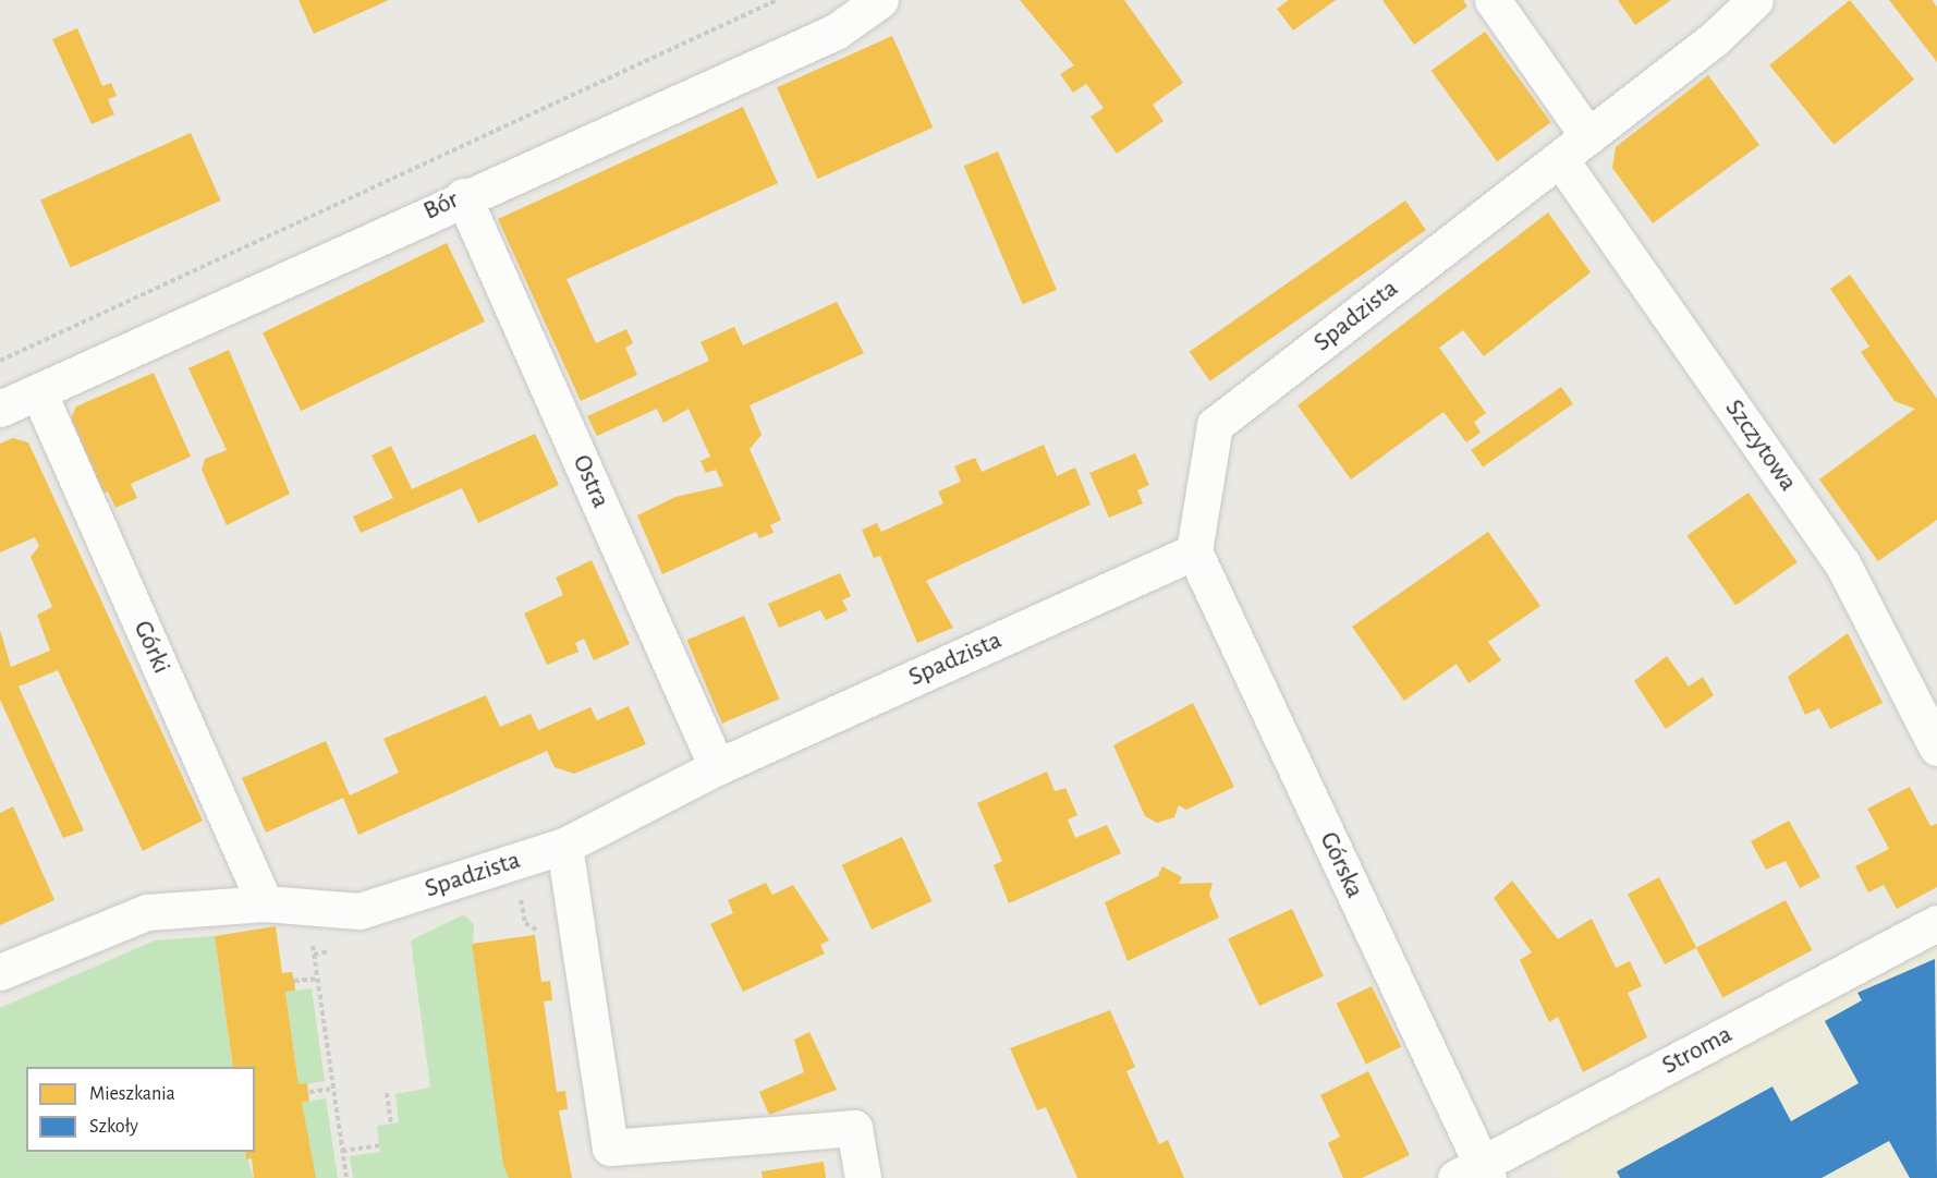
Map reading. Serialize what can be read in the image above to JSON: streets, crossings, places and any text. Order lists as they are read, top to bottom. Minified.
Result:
{"streets":{"street":["Bór","Spadzista","Szczytowa","Ostra","Górki","Górska","Stroma"]},"crossings":[["Bór","Ostra"],["Bór","Górki"],["Spadzista","Szczytowa"],["Spadzista","Ostra"],["Spadzista","Górki"],["Spadzista","Górska"],["Górska","Stroma"]],"legend":["Mieszkania","Szkoły"]}
